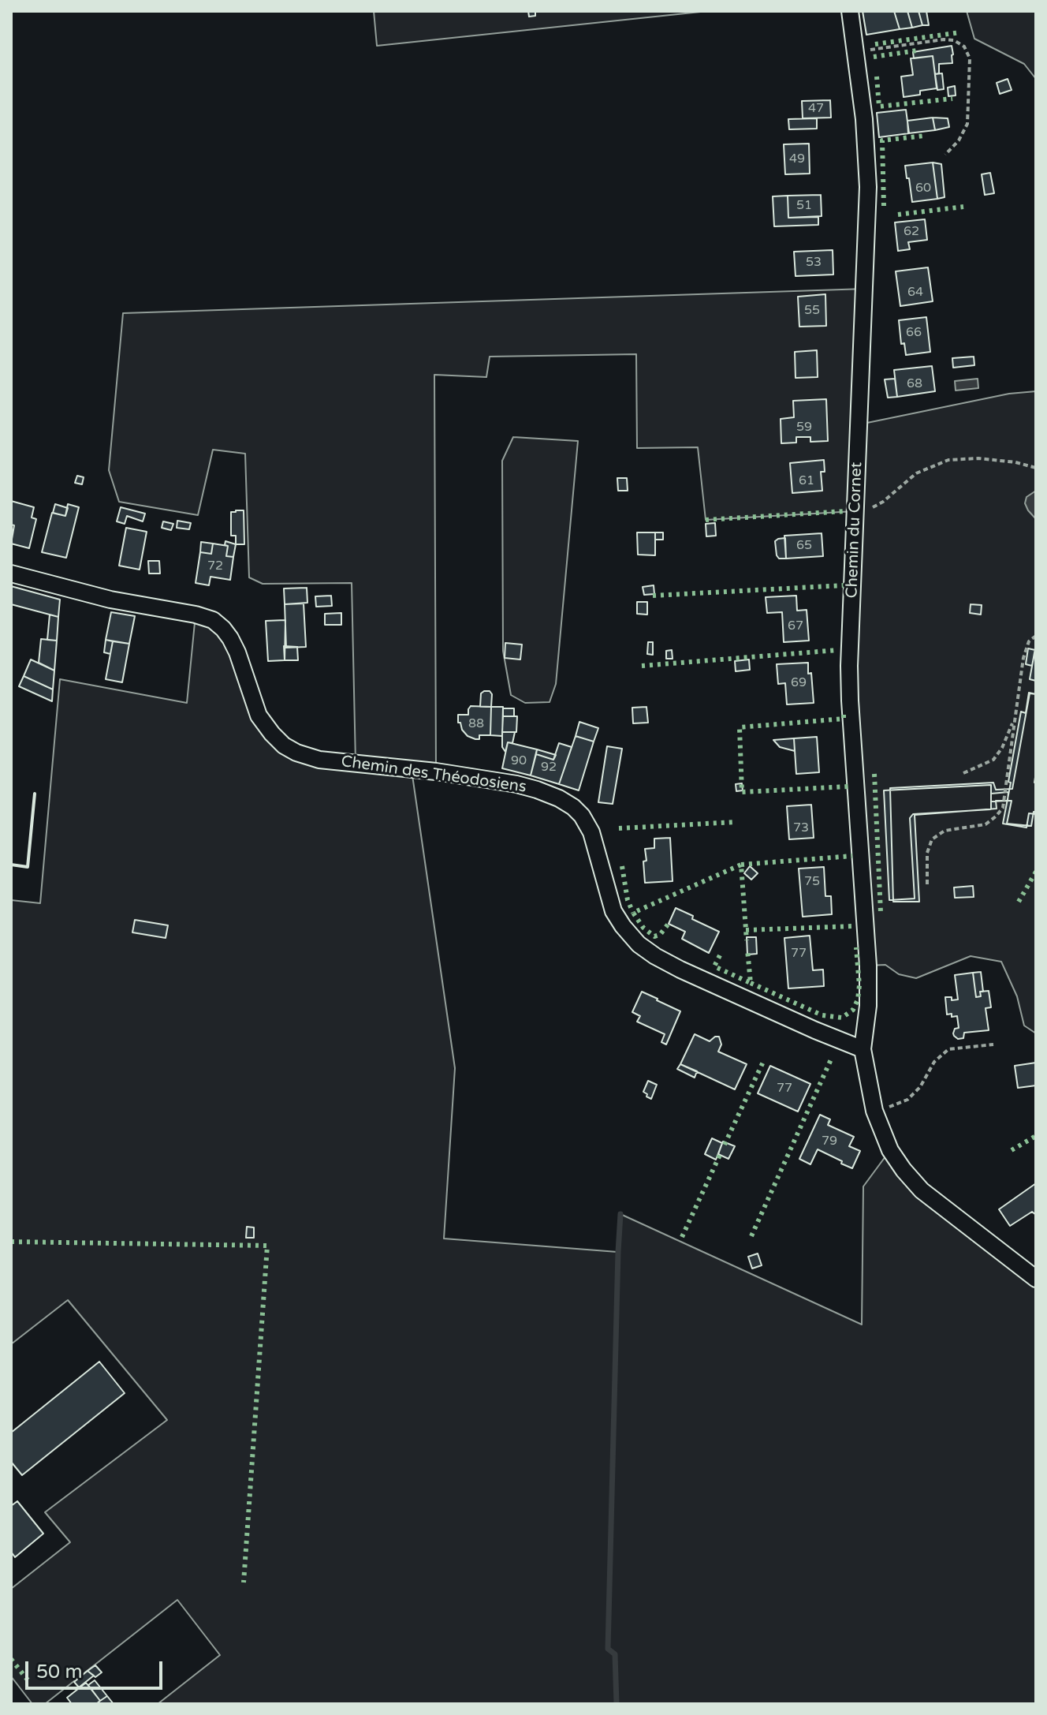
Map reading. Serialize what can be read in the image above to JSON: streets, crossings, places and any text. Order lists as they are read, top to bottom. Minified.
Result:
{"streets":{"street":["Chemin du Cornet","Chemin des Théodosiens"]},"crossings":[["Chemin du Cornet","Chemin des Théodosiens"]],"house_numbers":["47","49","60","51","62","53","64","55","66","68","59","61","65","72","67","69","88","90","92","73","75","77","77","79"],"scale_bar":"50 m"}
